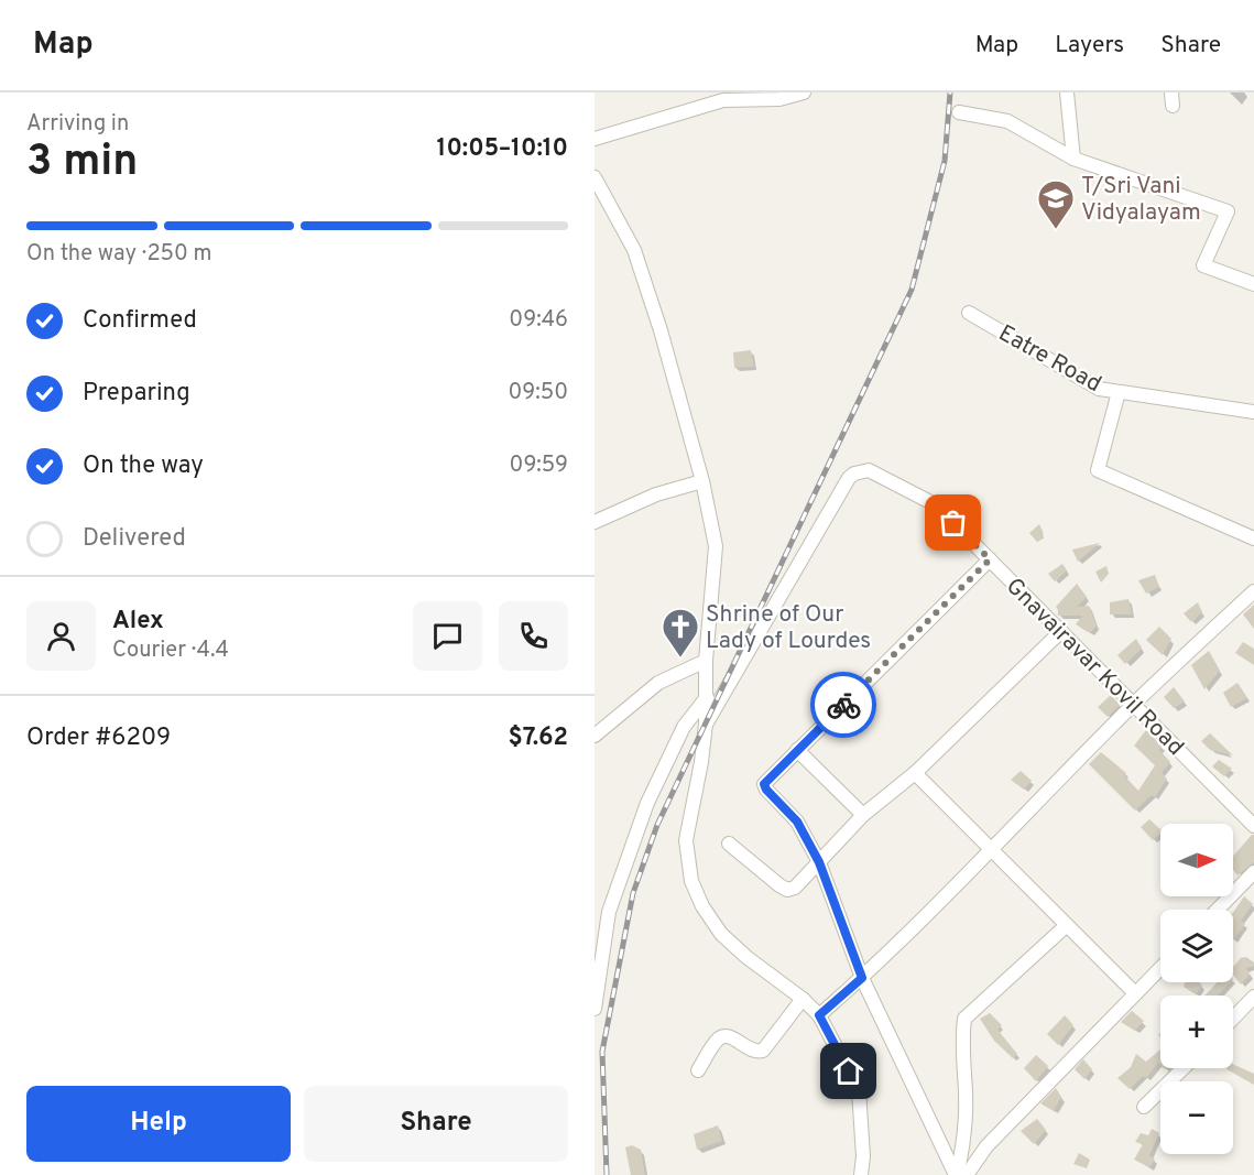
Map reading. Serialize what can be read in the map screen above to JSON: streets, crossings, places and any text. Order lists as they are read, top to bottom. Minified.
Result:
{"streets":{"street":["Eatre Road","Gnavairavar Kovil Road"]},"places":{"school or university":["T/Sri Vani Vidyalayam"],"church":["Shrine of Our Lady of Lourdes"]},"north":"right","page":{"header":"Map","nav":["Map","Layers","Share"],"heading":["3 min","Arriving in","10:05–10:10"],"panel":["Alex","Courier · 4.4","Order #6209","$7.62"],"bar":"On the way · 250 m","list":[["Confirmed","09:46"],["Preparing","09:50"],["On the way","09:59"],"Delivered"],"map_buttons":["+","−"],"buttons":["Help","Share"]}}
